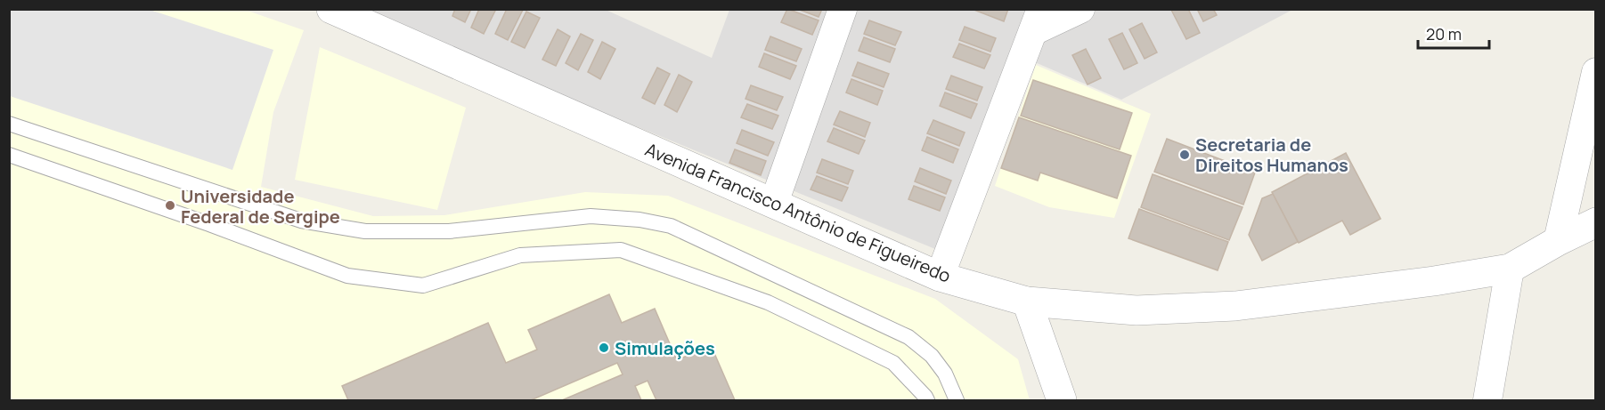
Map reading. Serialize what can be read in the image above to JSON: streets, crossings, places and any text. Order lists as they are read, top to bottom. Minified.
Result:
{"streets":{"street":["Avenida Francisco Antônio de Figueiredo"]},"places":["Secretaria de Direitos Humanos","Universidade Federal de Sergipe","Simulações"],"scale_bar":"20 m"}
